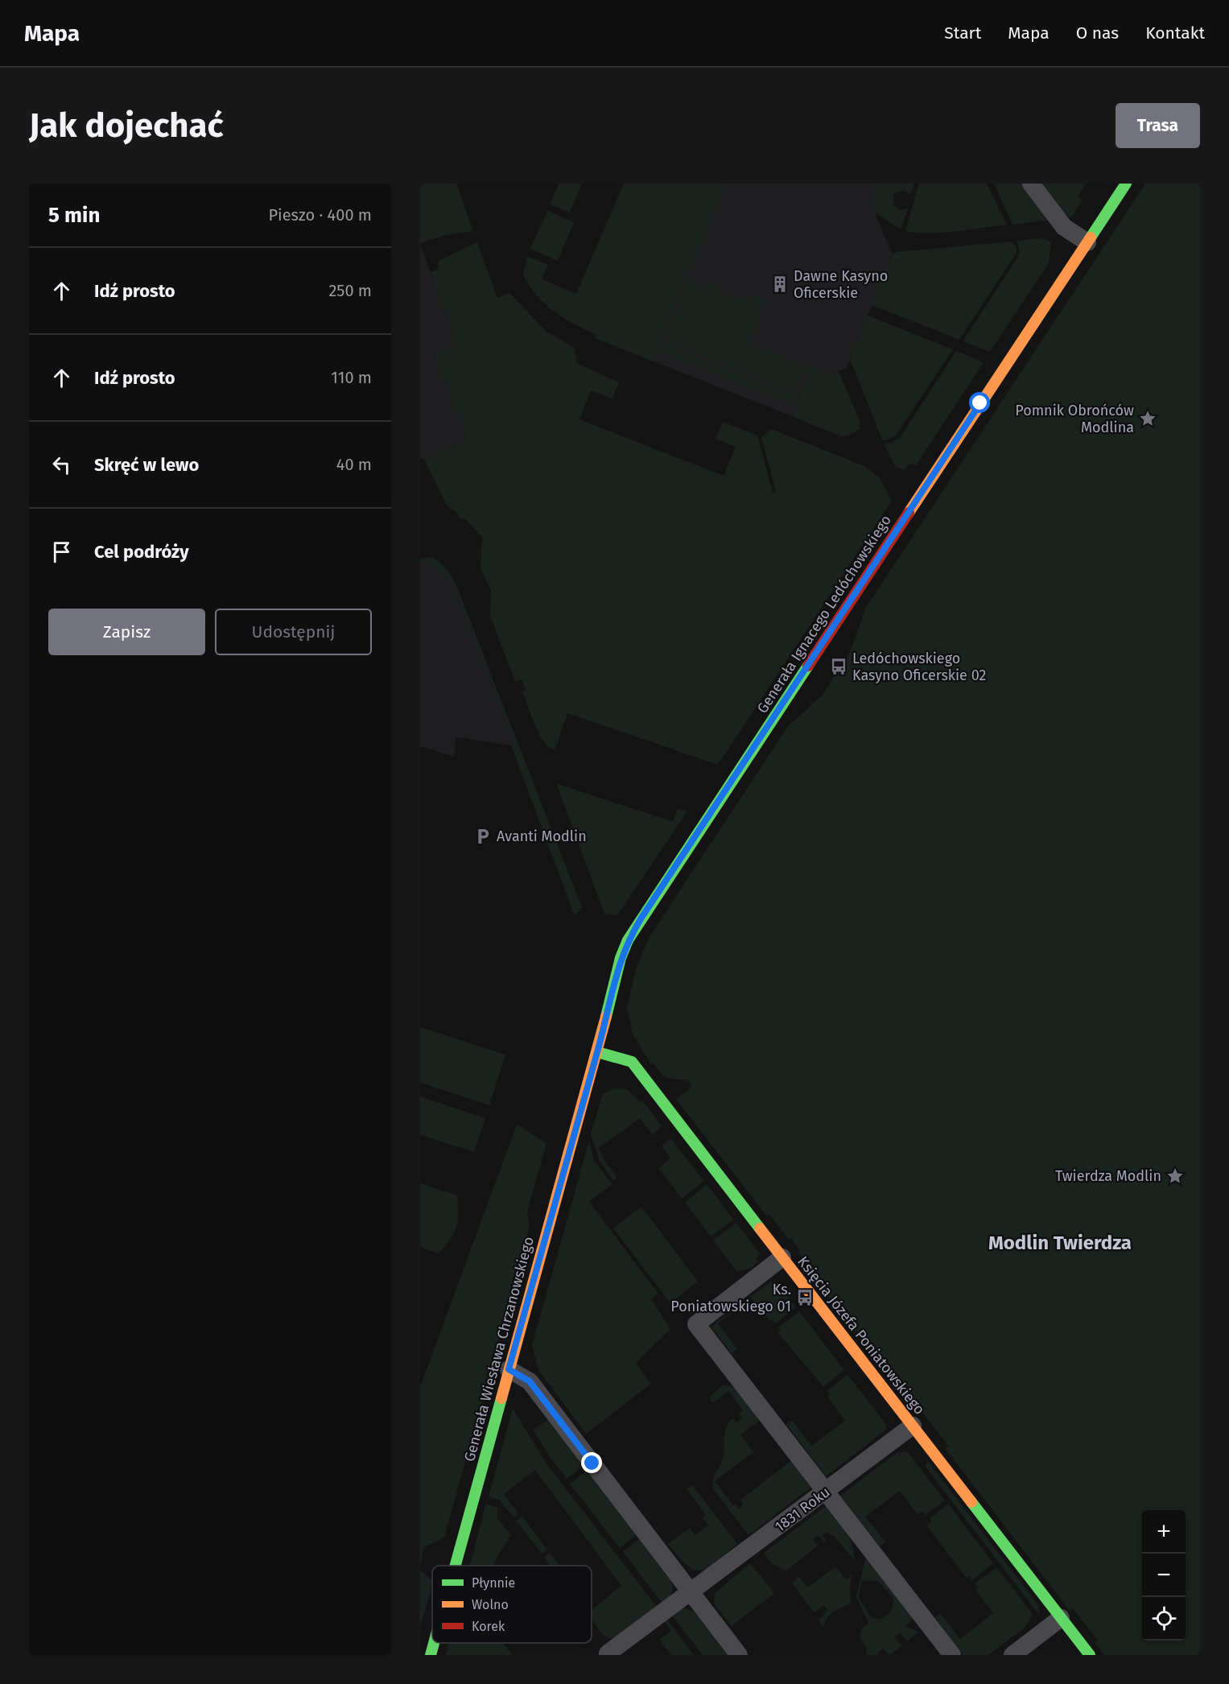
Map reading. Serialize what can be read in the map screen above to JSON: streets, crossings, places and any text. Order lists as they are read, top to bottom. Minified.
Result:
{"streets":{"street":["Generała Ignacego Ledóchowskiego","Księcia Józefa Poniatowskiego","Generała Wiesława Chrzanowskiego","1831 Roku"]},"crossings":[["Generała Ignacego Ledóchowskiego","Księcia Józefa Poniatowskiego"],["Generała Ignacego Ledóchowskiego","Generała Wiesława Chrzanowskiego"],["Księcia Józefa Poniatowskiego","Generała Wiesława Chrzanowskiego"],["Księcia Józefa Poniatowskiego","1831 Roku"]],"districts":["Modlin Twierdza"],"places":{"building":["Dawne Kasyno Oficerskie"],"place":["Pomnik Obrońców Modlina","Twierdza Modlin"],"bus stop":["Ledóchowskiego Kasyno Oficerskie 02","Ks. Poniatowskiego 01"],"parking":["Avanti Modlin"]},"legend":["Płynnie","Wolno","Korek"],"page":{"header":"Mapa","nav":["Start","Mapa","O nas","Kontakt"],"buttons":["Trasa",["Zapisz","Udostępnij"]],"title":"Jak dojechać","heading":["5 min","Pieszo · 400 m"],"list":[["Idź prosto","250 m"],["Idź prosto","110 m"],["Skręć w lewo","40 m"],"Cel podróży"],"map_buttons":["+","−"]}}
